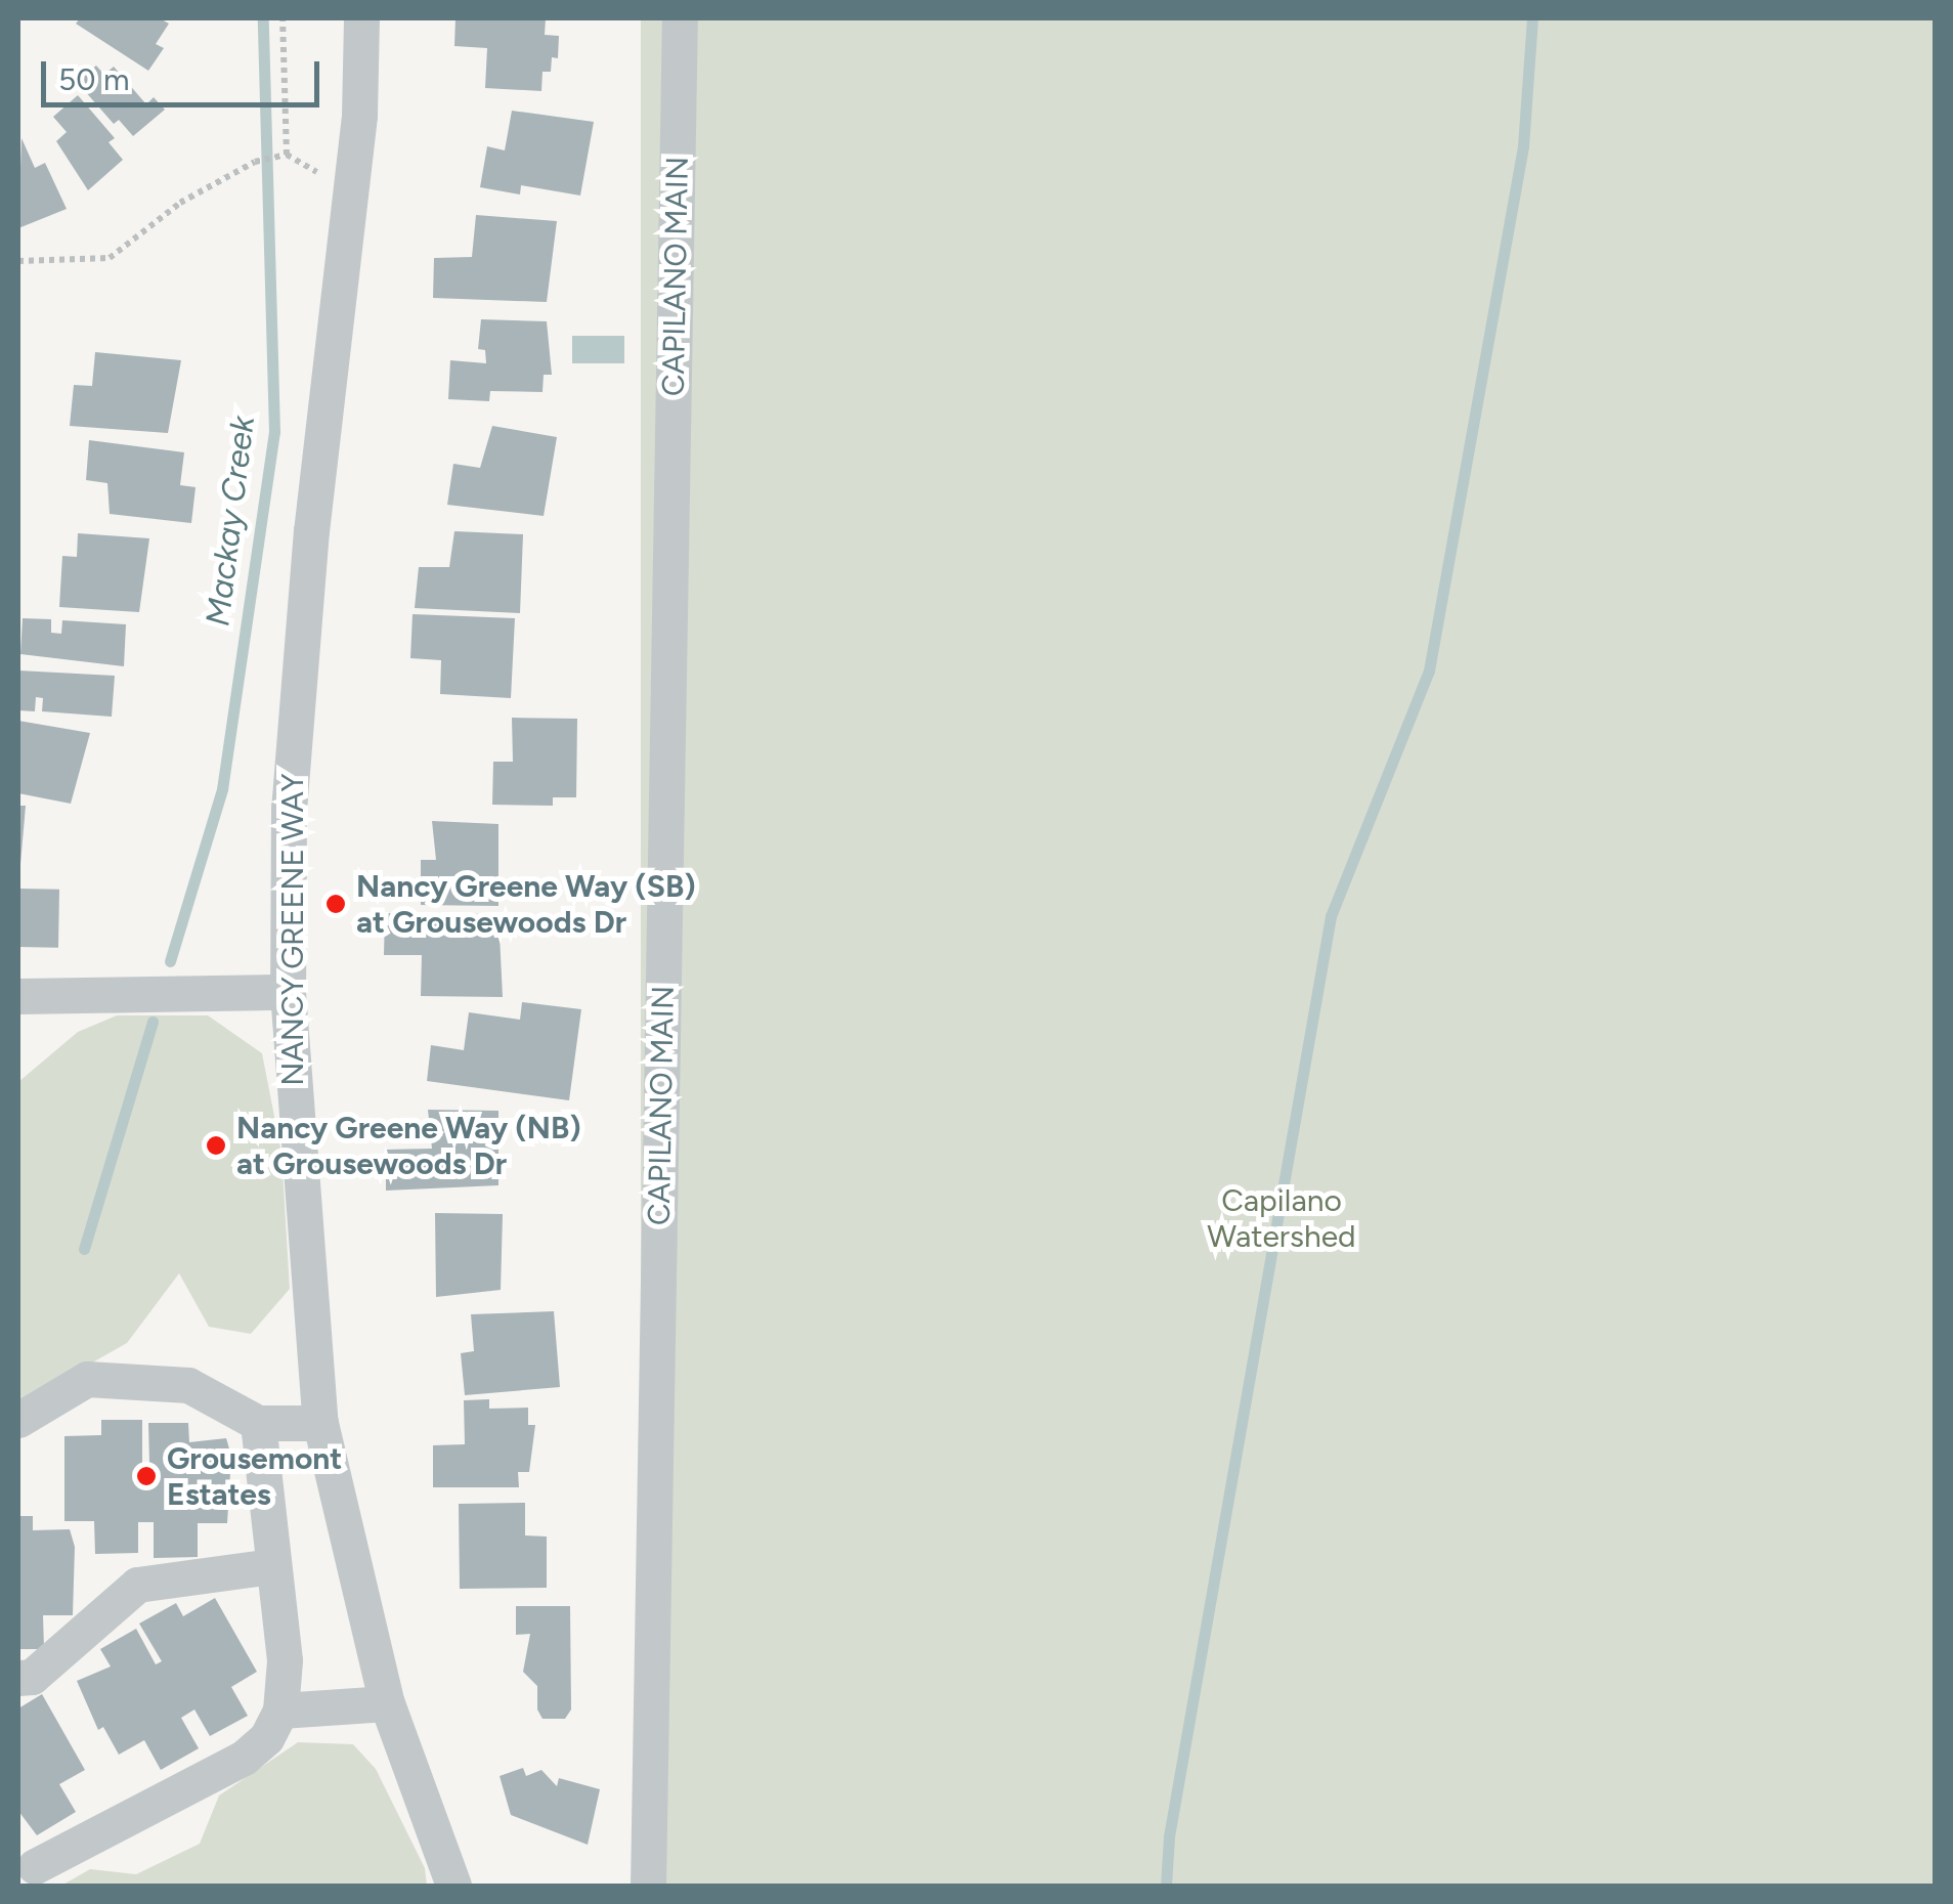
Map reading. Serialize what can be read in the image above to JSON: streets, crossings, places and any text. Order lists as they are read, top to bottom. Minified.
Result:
{"streets":{"street":["CAPILANO MAIN","NANCY GREENE WAY"]},"water":["Mackay Creek"],"parks":["Capilano Watershed"],"places":["Nancy Greene Way (SB) at Grousewoods Dr","Nancy Greene Way (NB) at Grousewoods Dr","Grousemont Estates"],"scale_bar":"50 m"}
